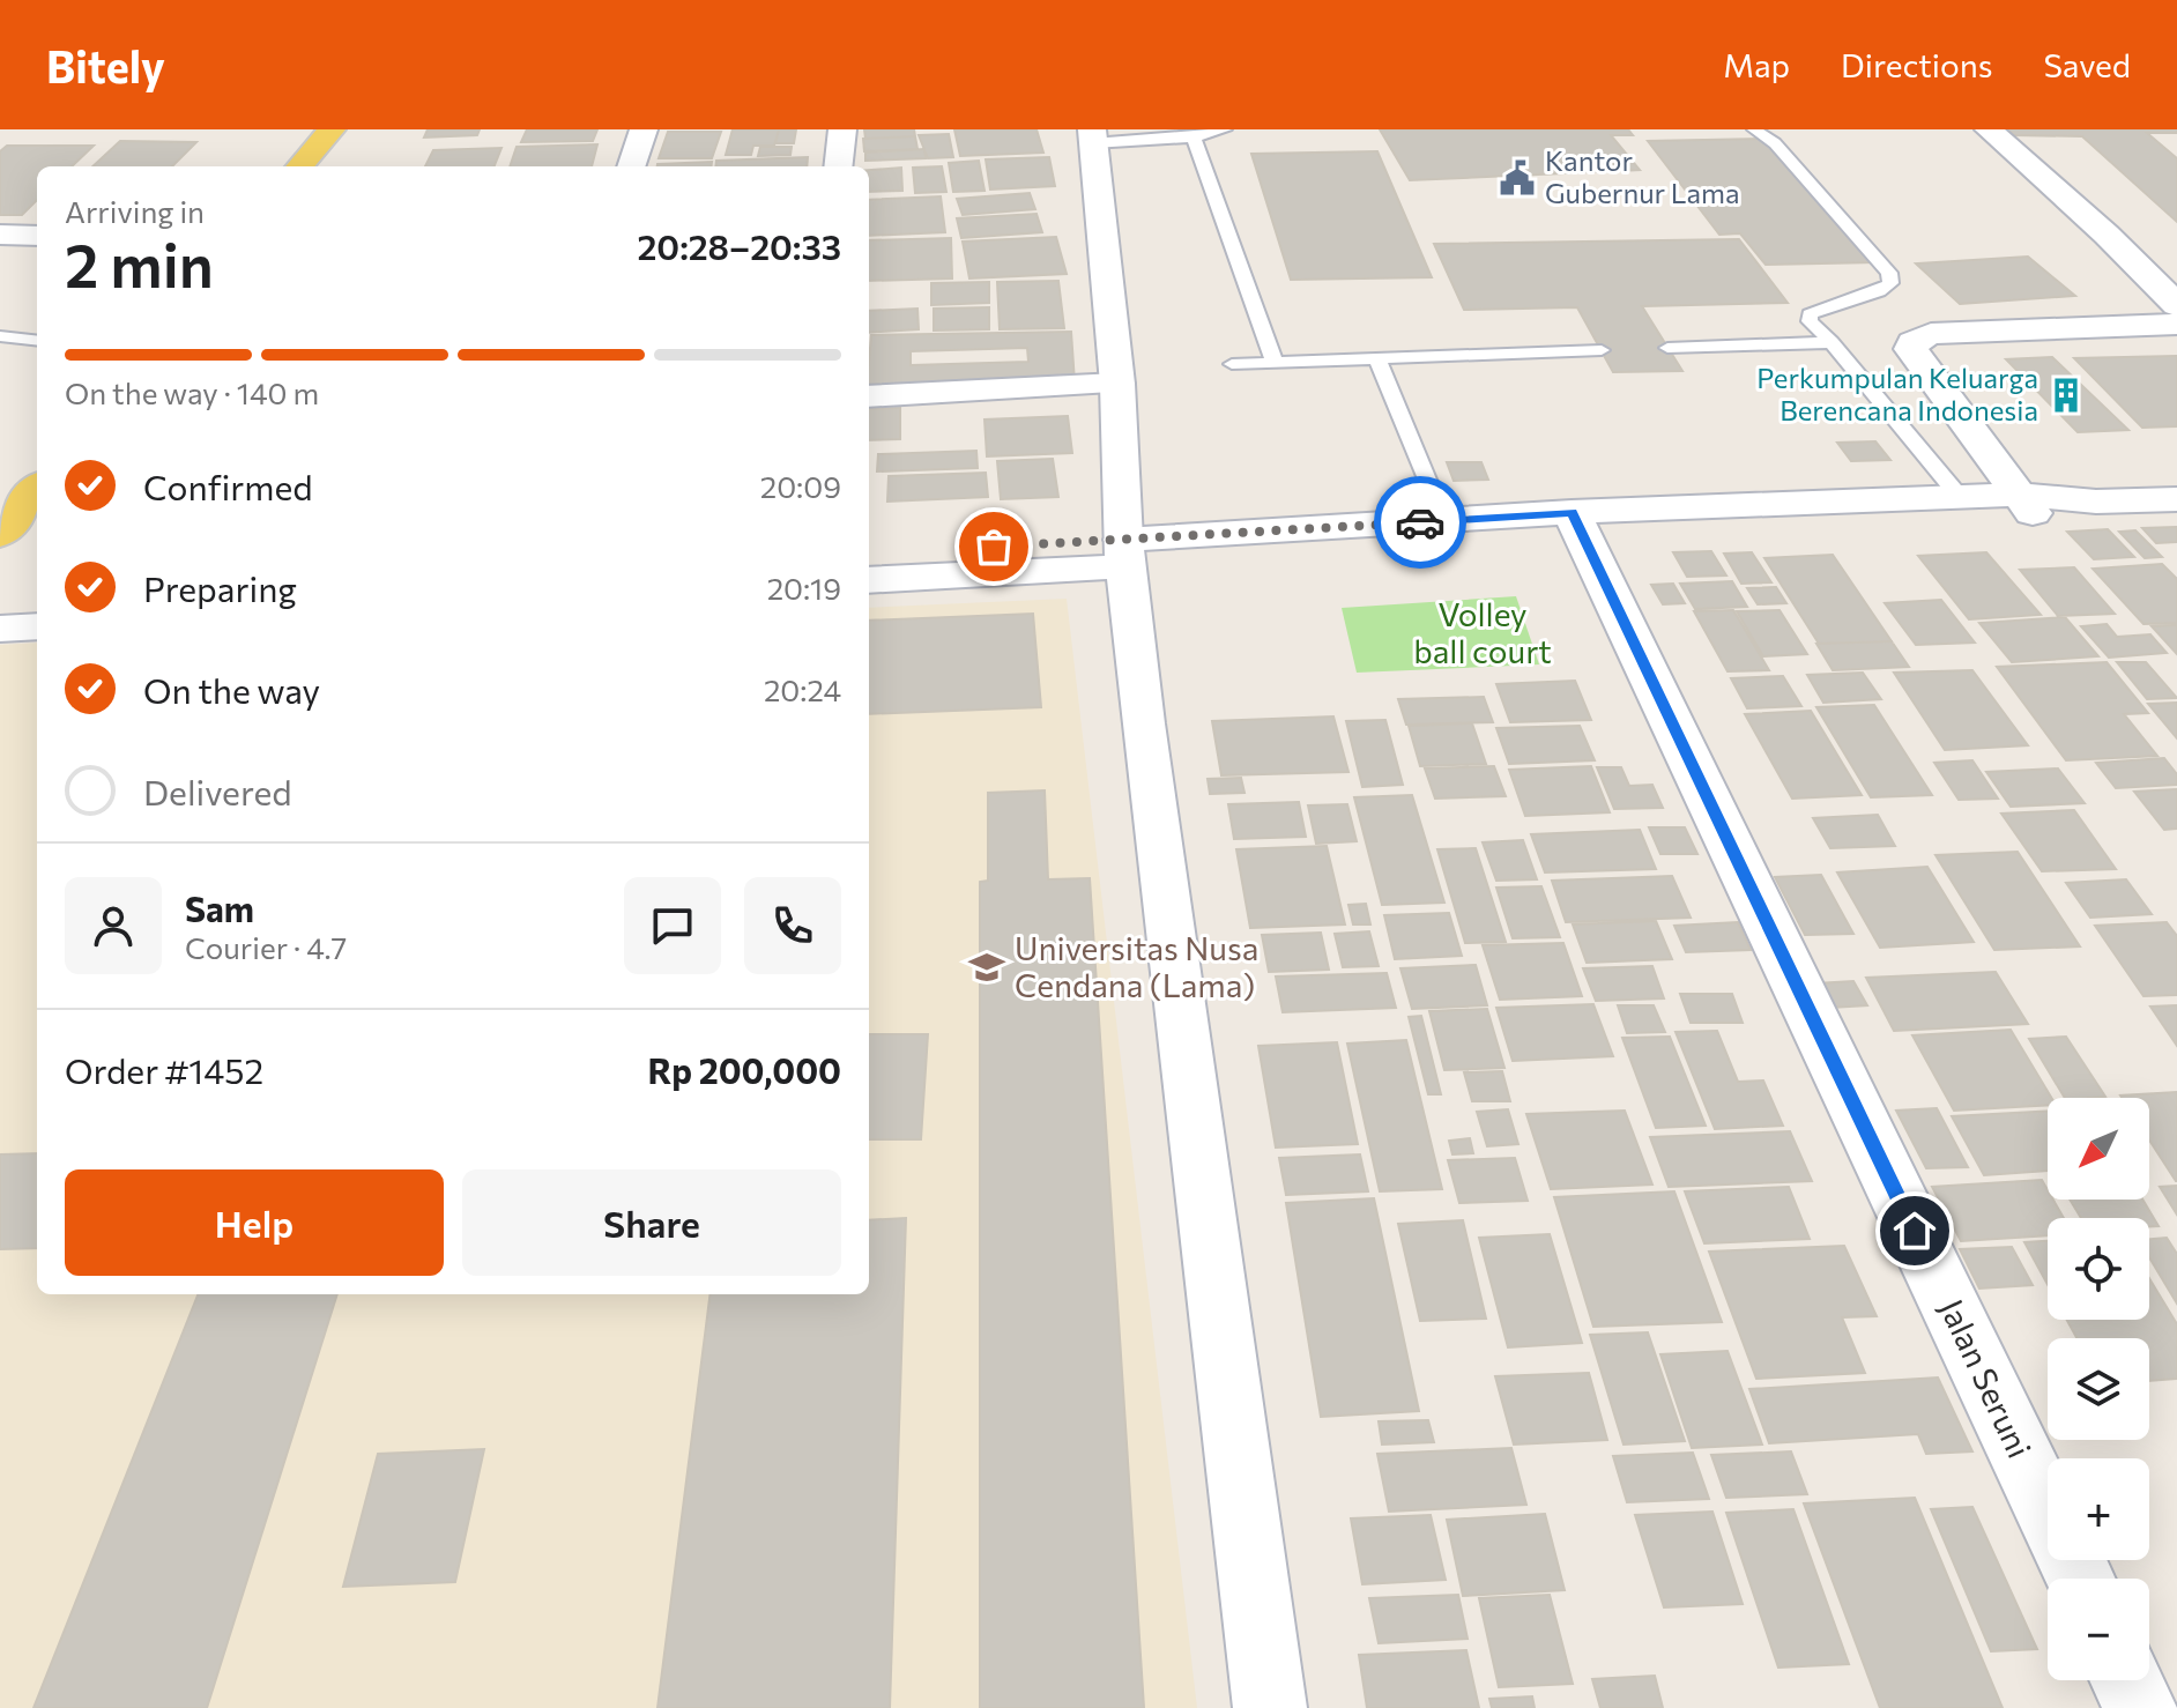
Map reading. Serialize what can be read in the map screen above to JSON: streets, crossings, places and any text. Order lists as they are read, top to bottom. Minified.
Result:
{"streets":{"street":["Jalan Seruni"]},"parks":["Volley ball court"],"places":{"public building":["Kantor Gubernur Lama"],"building":["Perkumpulan Keluarga Berencana Indonesia"],"school or university":["Universitas Nusa Cendana (Lama)"]},"north":"bottom left","page":{"header":"Bitely","nav":["Map","Directions","Saved"],"heading":["2 min","Arriving in","20:28–20:33"],"panel":["Sam","Courier · 4.7","Order #1452","Rp 200,000"],"bar":"On the way · 140 m","list":[["Confirmed","20:09"],["Preparing","20:19"],["On the way","20:24"],"Delivered"],"map_buttons":["+","−"],"buttons":["Help","Share"]}}
